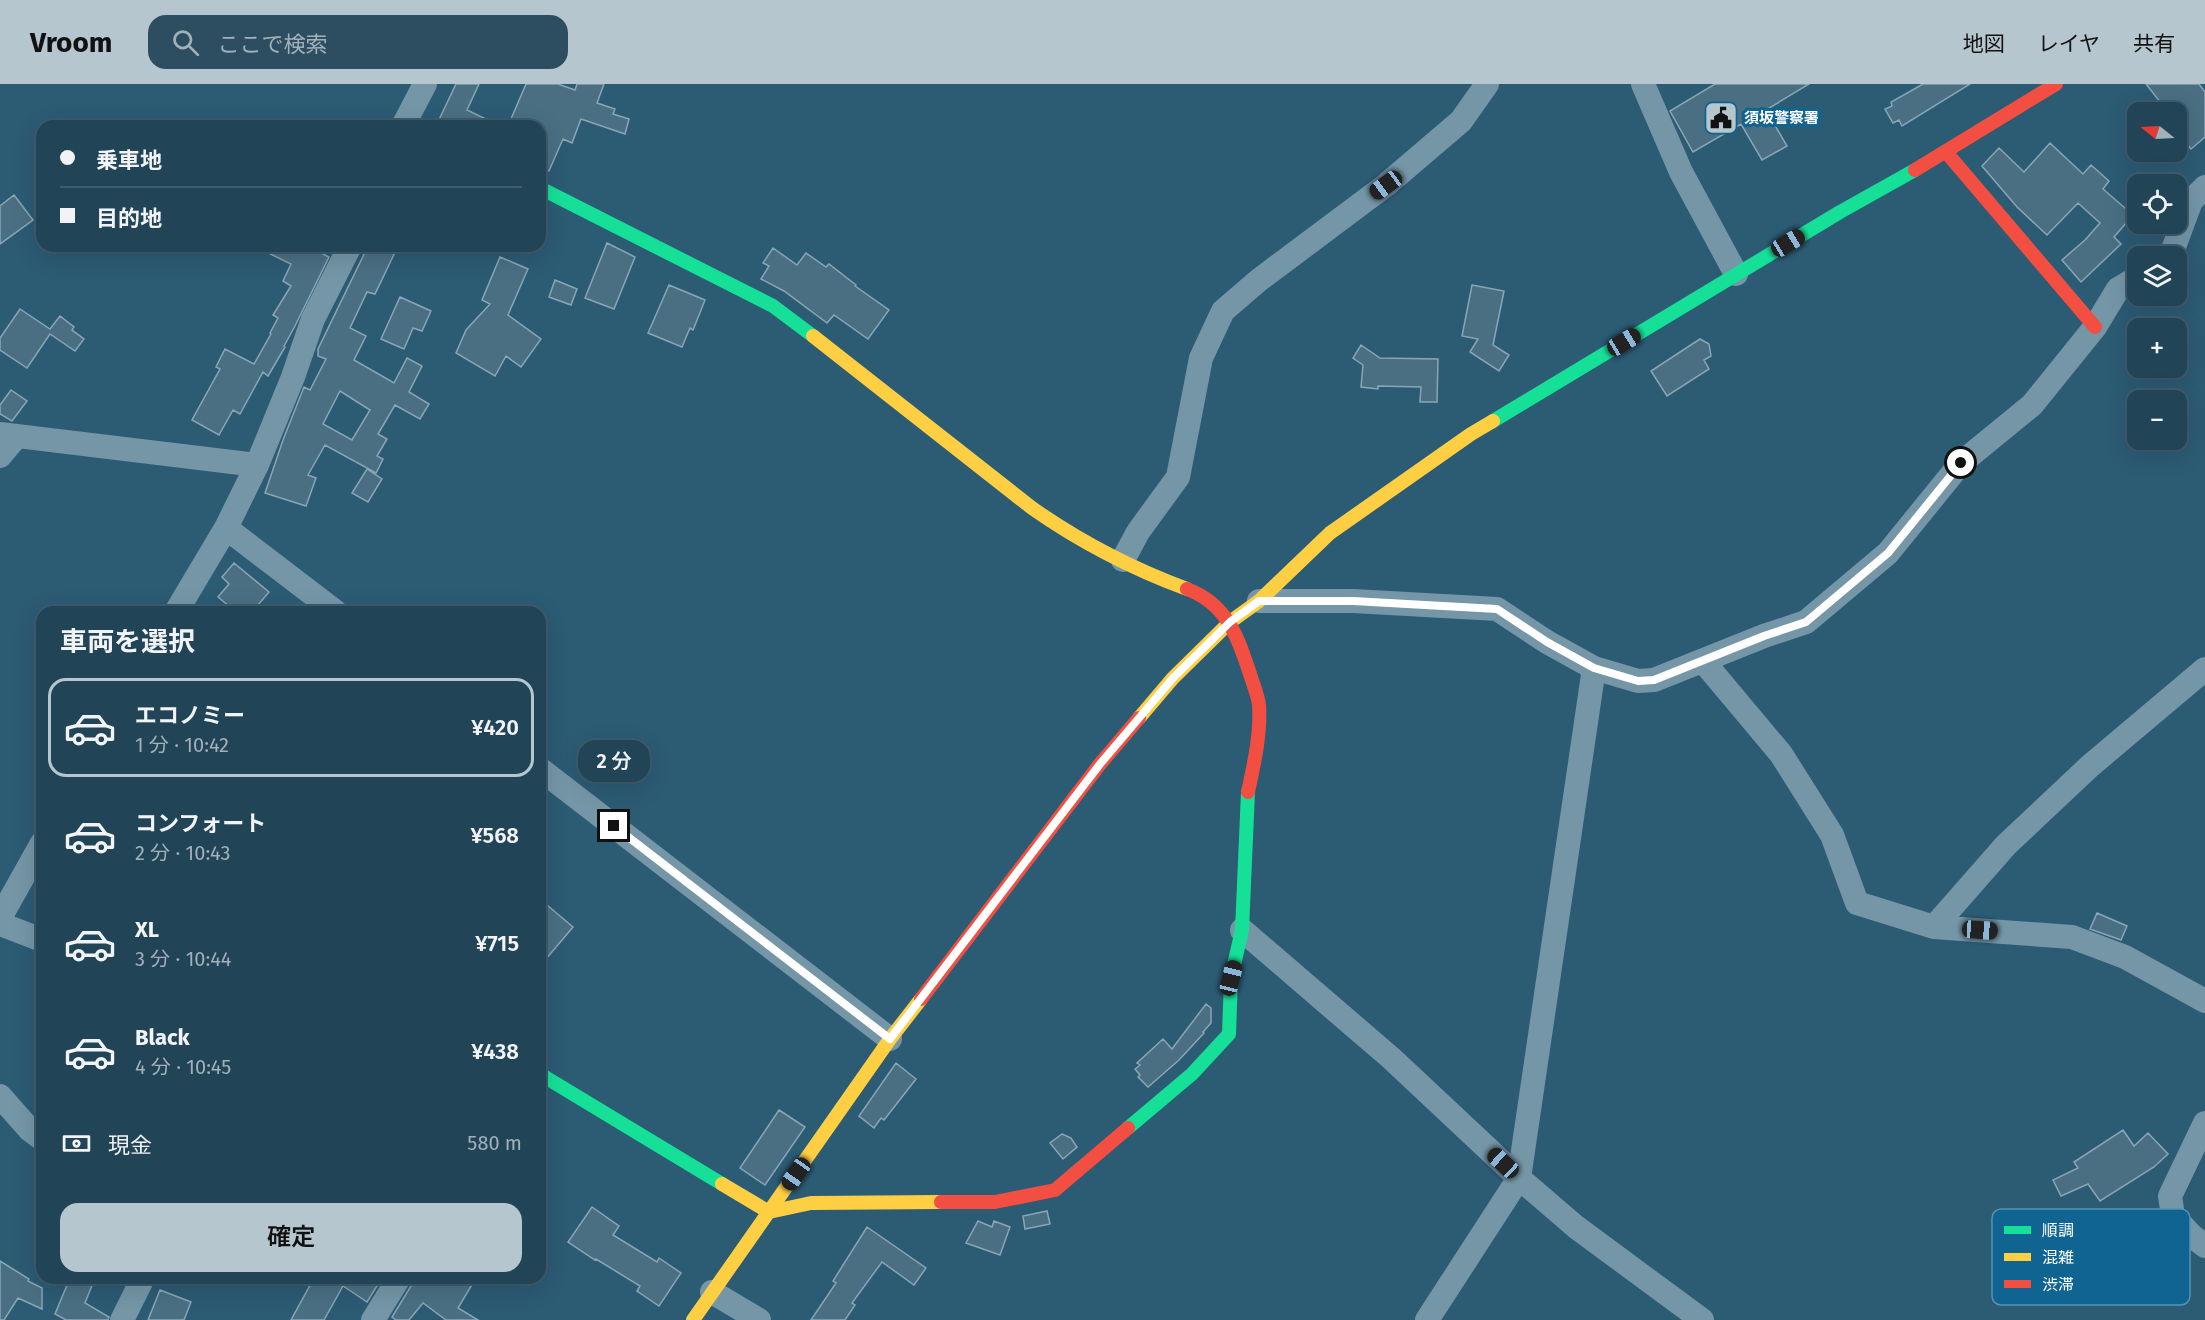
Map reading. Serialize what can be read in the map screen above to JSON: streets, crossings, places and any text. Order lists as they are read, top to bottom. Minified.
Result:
{"places":{"public building":["須坂警察署"]},"legend":["順調","混雑","渋滞"],"north":"left","page":{"header":"Vroom","search":"ここで検索","nav":["地図","レイヤ","共有"],"map_buttons":["+","−"],"banner":["乗車地","目的地"],"heading":"車両を選択","list":[{"name":"エコノミー","note":"1 分 · 10:42","value":"¥420"},{"name":"コンフォート","note":"2 分 · 10:43","value":"¥568"},{"name":"XL","note":"3 分 · 10:44","value":"¥715"},{"name":"Black","note":"4 分 · 10:45","value":"¥438"}],"bubble":"2 分","pay":["現金","580 m"],"buttons":"確定"}}
